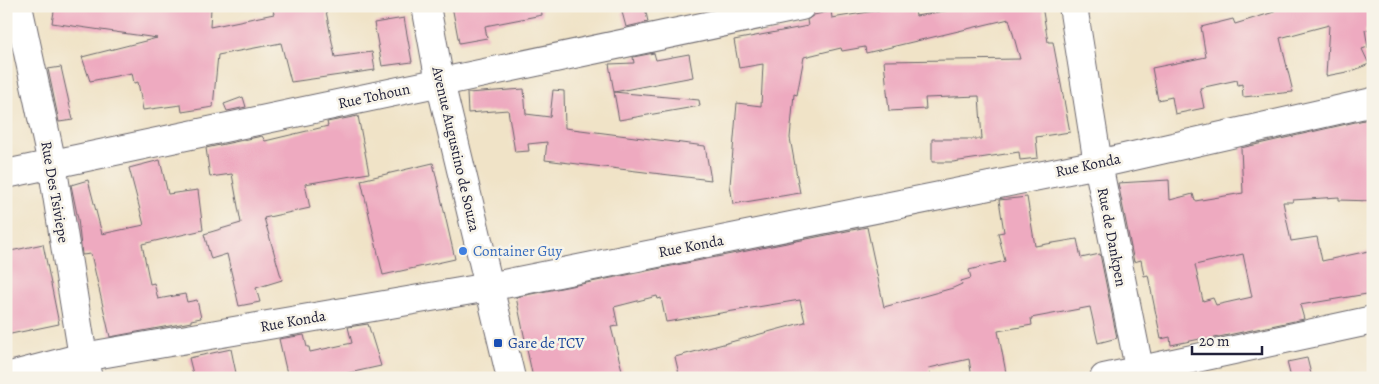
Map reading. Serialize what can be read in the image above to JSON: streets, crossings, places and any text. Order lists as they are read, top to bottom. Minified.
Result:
{"streets":{"street":["Rue Tohoun","Avenue Augustino de Souza","Rue Konda","Rue Des Tsiviepe","Rue de Dankpen"]},"crossings":[["Rue Tohoun","Avenue Augustino de Souza"],["Rue Tohoun","Rue Des Tsiviepe"],["Avenue Augustino de Souza","Rue Konda"],["Rue Konda","Rue Des Tsiviepe"],["Rue Konda","Rue de Dankpen"]],"places":{"other":["Container Guy"],"transit":["Gare de TCV"]},"scale_bar":"20 m"}
